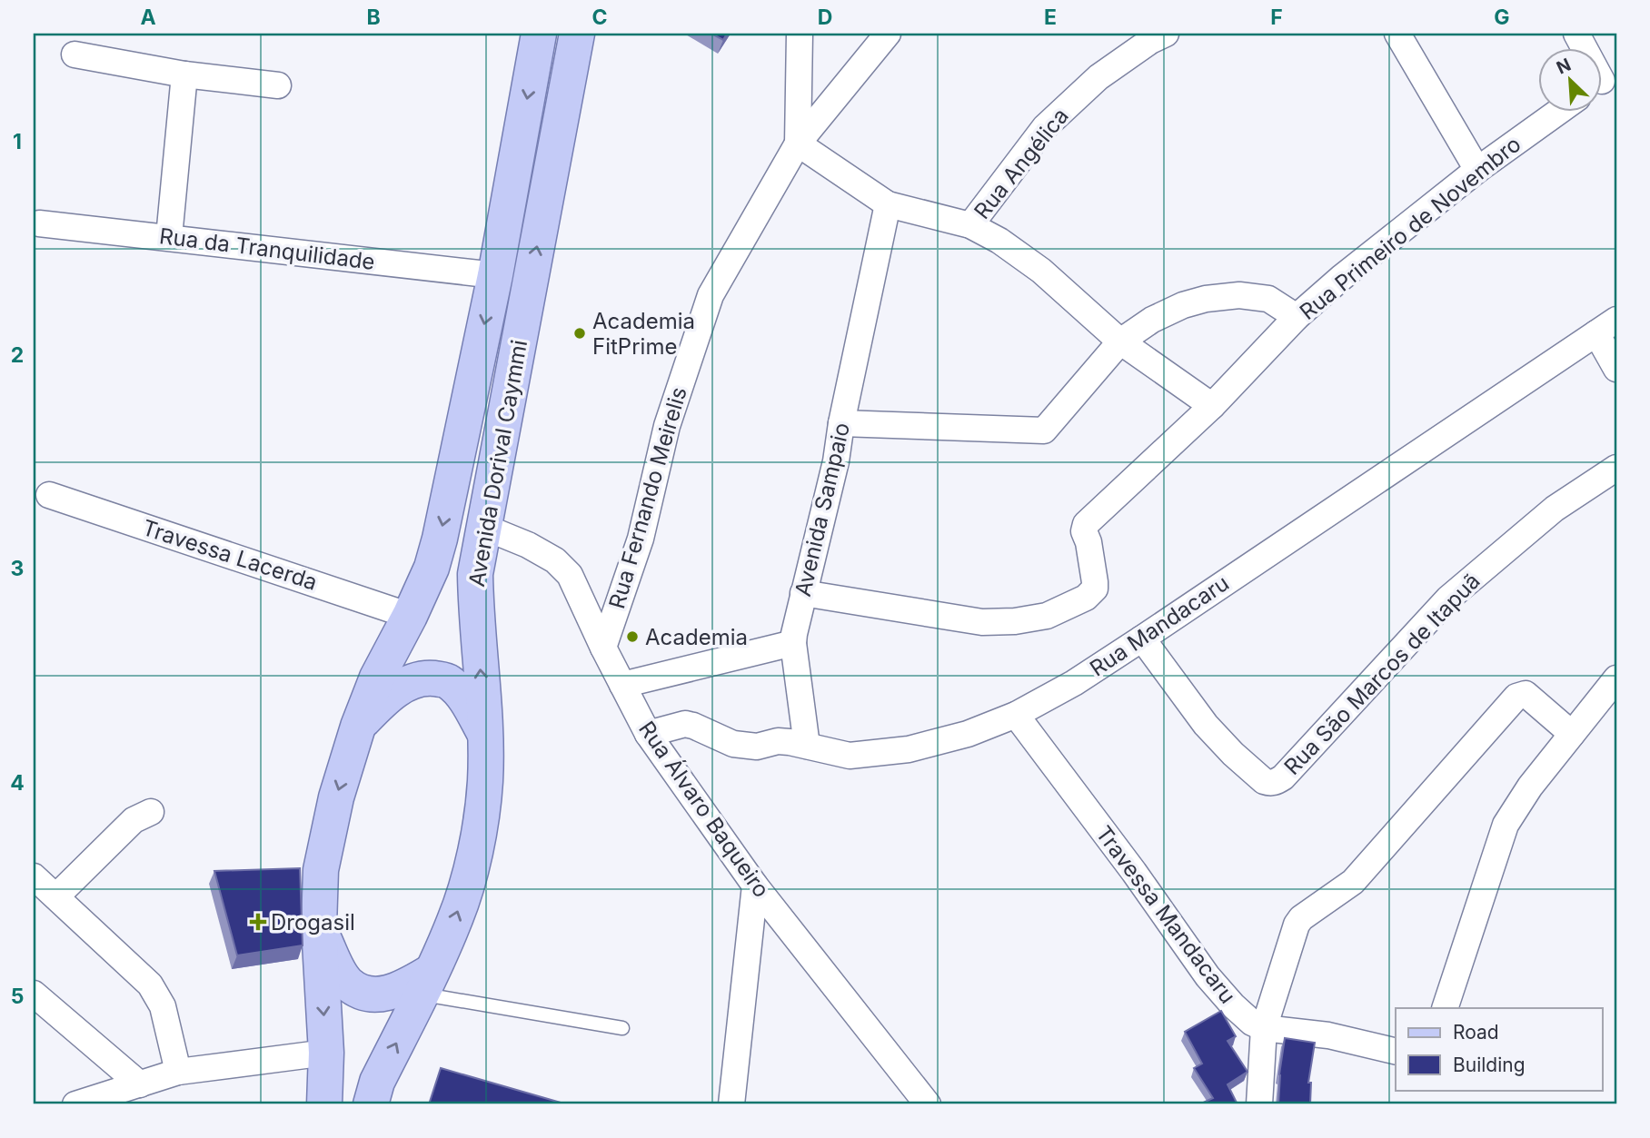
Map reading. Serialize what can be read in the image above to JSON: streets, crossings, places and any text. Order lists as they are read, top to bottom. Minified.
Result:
{"streets":{"main road":["Avenida Dorival Caymmi"],"street":["Rua Angélica","Rua Primeiro de Novembro","Rua da Tranquilidade","Rua Fernando Meirelis","Avenida Sampaio","Travessa Lacerda","Rua Mandacaru","Rua São Marcos de Itapuã","Rua Álvaro Baqueiro","Travessa Mandacaru"]},"crossings":[["Rua Angélica","Rua Fernando Meirelis"],["Rua Angélica","Avenida Sampaio"],["Rua Primeiro de Novembro","Avenida Sampaio"],["Rua da Tranquilidade","Avenida Dorival Caymmi"],["Avenida Dorival Caymmi","Travessa Lacerda"],["Avenida Dorival Caymmi","Rua Álvaro Baqueiro"],["Rua Fernando Meirelis","Rua Álvaro Baqueiro"],["Avenida Sampaio","Rua Mandacaru"],["Rua Mandacaru","Rua São Marcos de Itapuã"],["Rua Mandacaru","Rua Álvaro Baqueiro"],["Rua Mandacaru","Travessa Mandacaru"]],"places":{"other":["Academia FitPrime","Academia"],"health":["Drogasil"]},"legend":["Road","Building"],"north":"top left","grid":{"columns":["A","B","C","D","E","F","G"],"rows":["1","2","3","4","5"]}}
